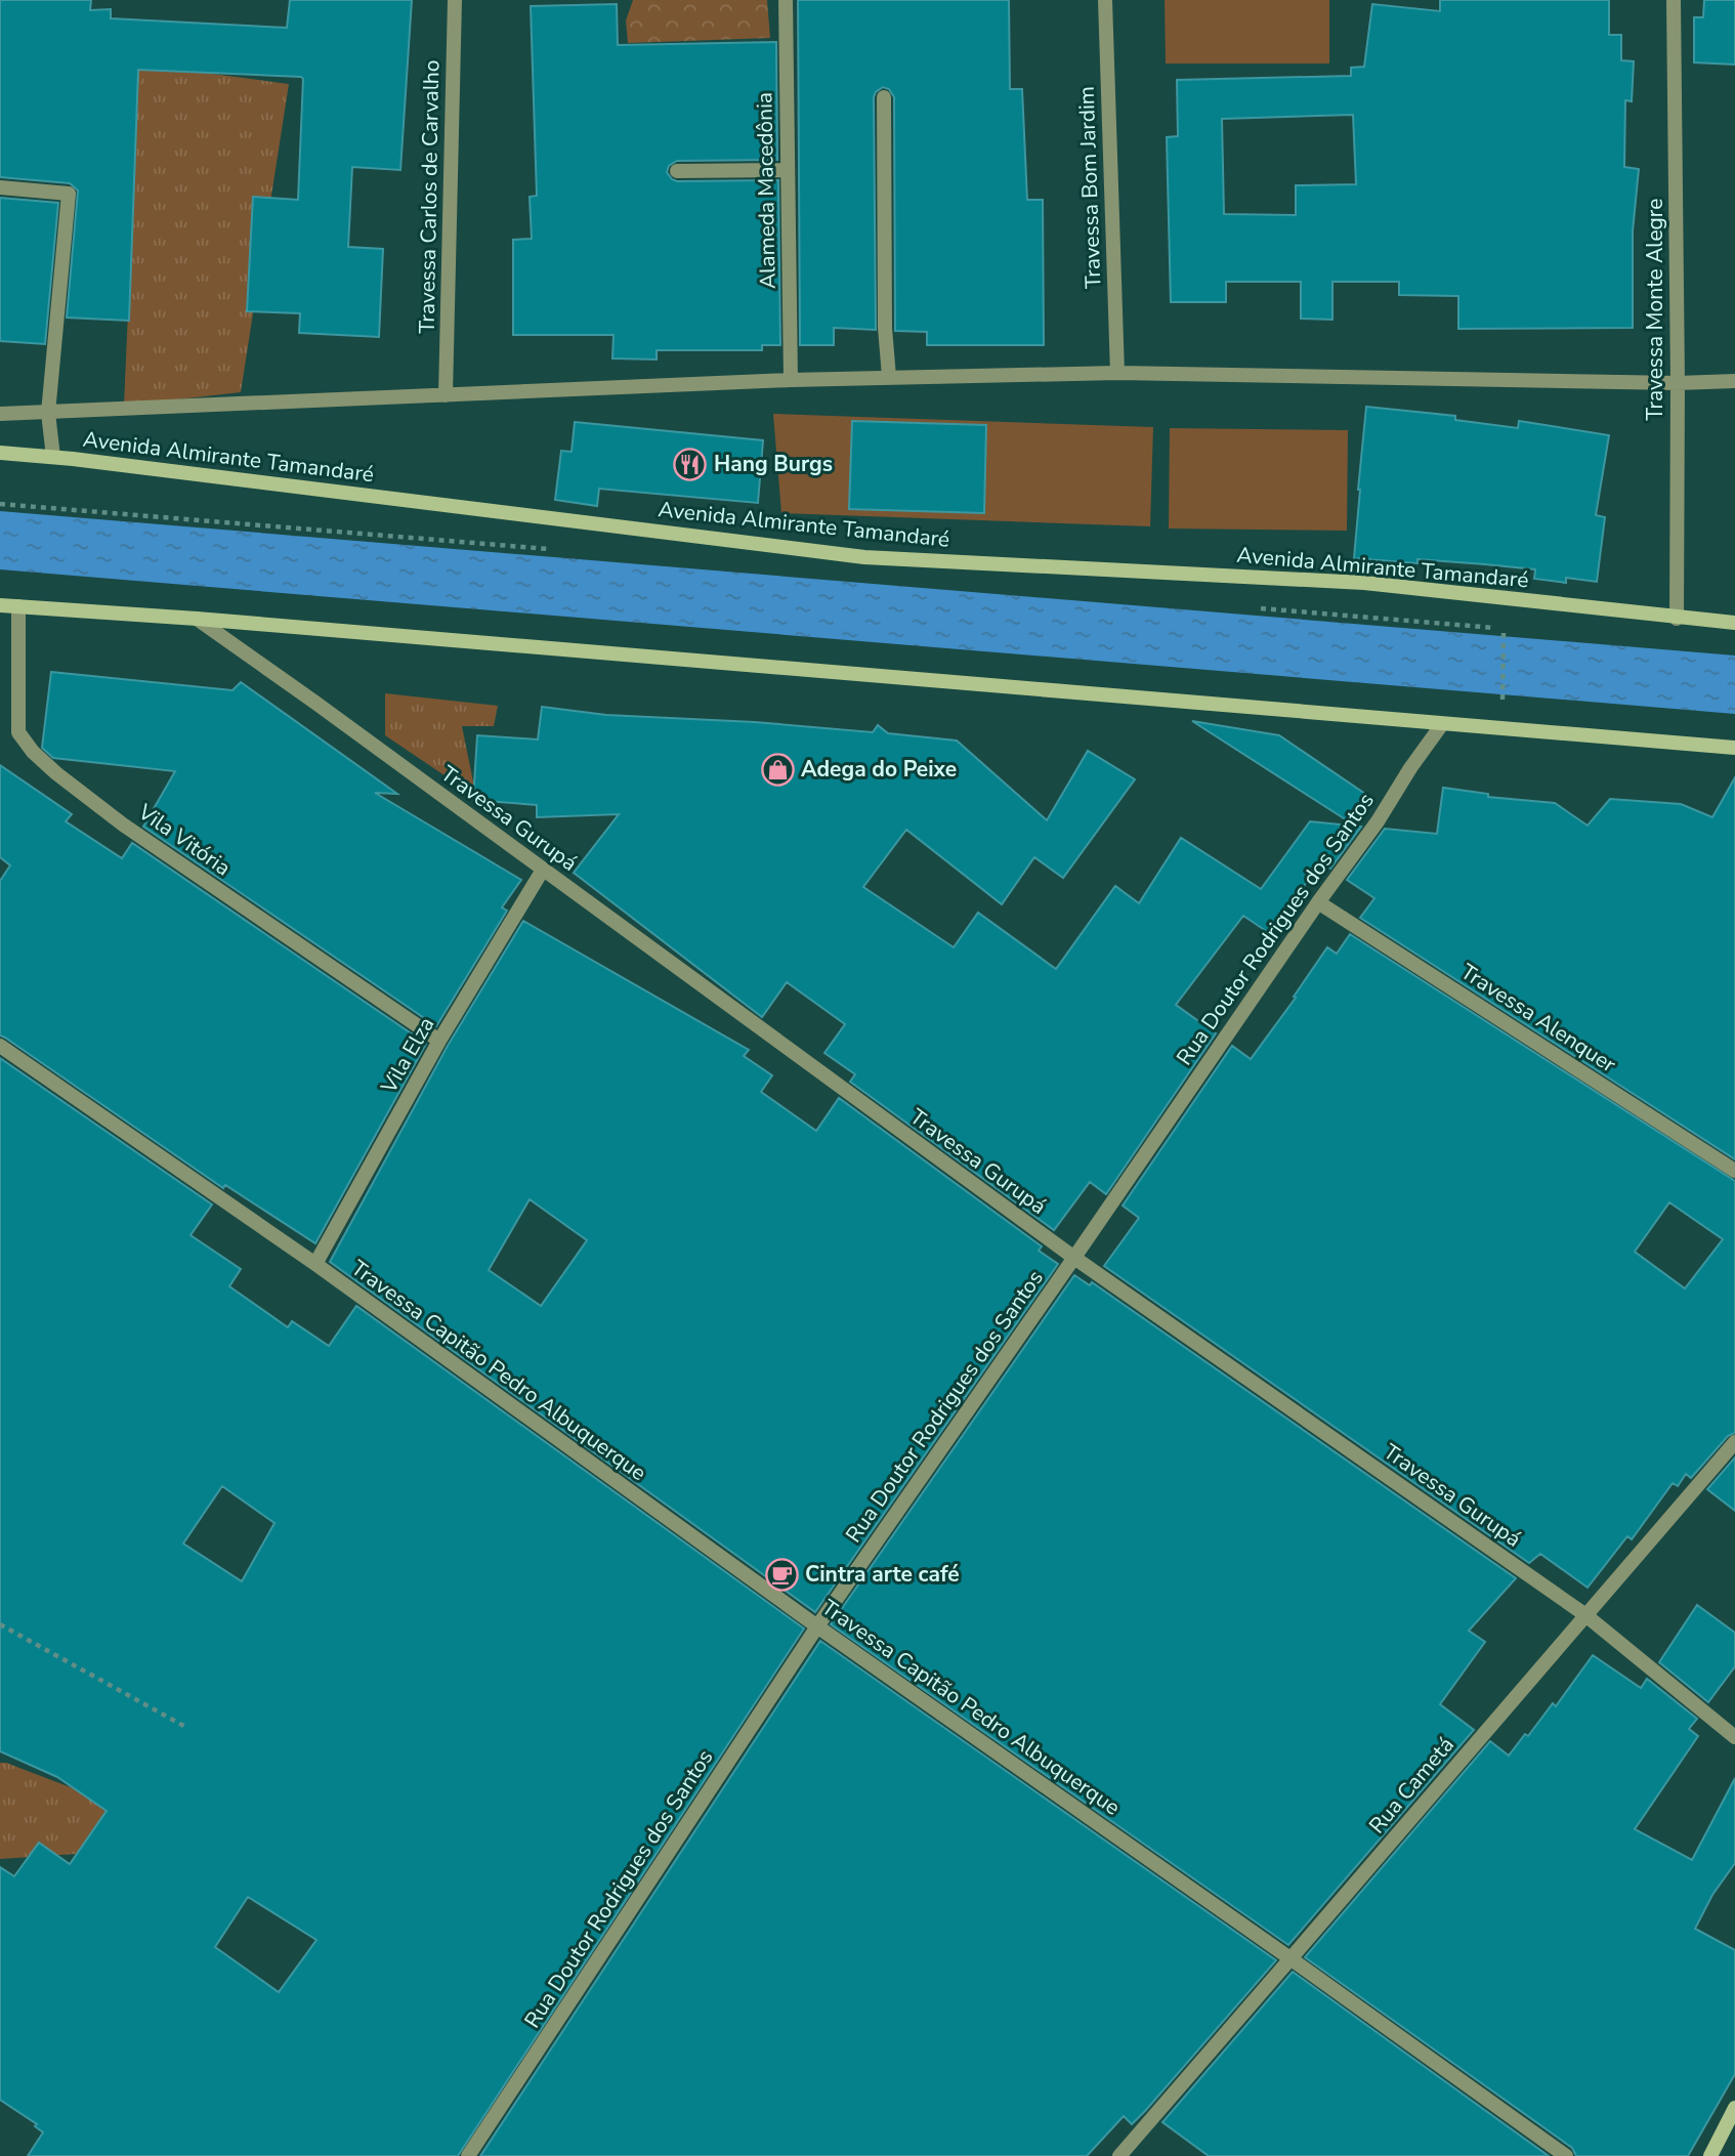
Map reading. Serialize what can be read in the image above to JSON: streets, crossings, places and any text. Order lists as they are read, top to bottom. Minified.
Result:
{"streets":{"main road":["Avenida Almirante Tamandaré"],"street":["Travessa Bom Jardim","Alameda Macedônia","Travessa Carlos de Carvalho","Travessa Monte Alegre","Travessa Gurupá","Vila Vitória","Rua Doutor Rodrigues dos Santos","Travessa Alenquer","Vila Elza","Travessa Capitão Pedro Albuquerque","Rua Cametá"]},"crossings":[["Travessa Bom Jardim","Avenida Almirante Tamandaré"],["Alameda Macedônia","Avenida Almirante Tamandaré"],["Travessa Carlos de Carvalho","Avenida Almirante Tamandaré"],["Travessa Monte Alegre","Avenida Almirante Tamandaré"],["Travessa Gurupá","Rua Doutor Rodrigues dos Santos"],["Travessa Gurupá","Vila Elza"],["Travessa Gurupá","Rua Cametá"],["Vila Vitória","Vila Elza"],["Rua Doutor Rodrigues dos Santos","Travessa Alenquer"],["Rua Doutor Rodrigues dos Santos","Travessa Capitão Pedro Albuquerque"],["Vila Elza","Travessa Capitão Pedro Albuquerque"],["Travessa Capitão Pedro Albuquerque","Rua Cametá"]],"places":{"restaurant":["Hang Burgs"],"shop":["Adega do Peixe"],"cafe":["Cintra arte café"]}}
